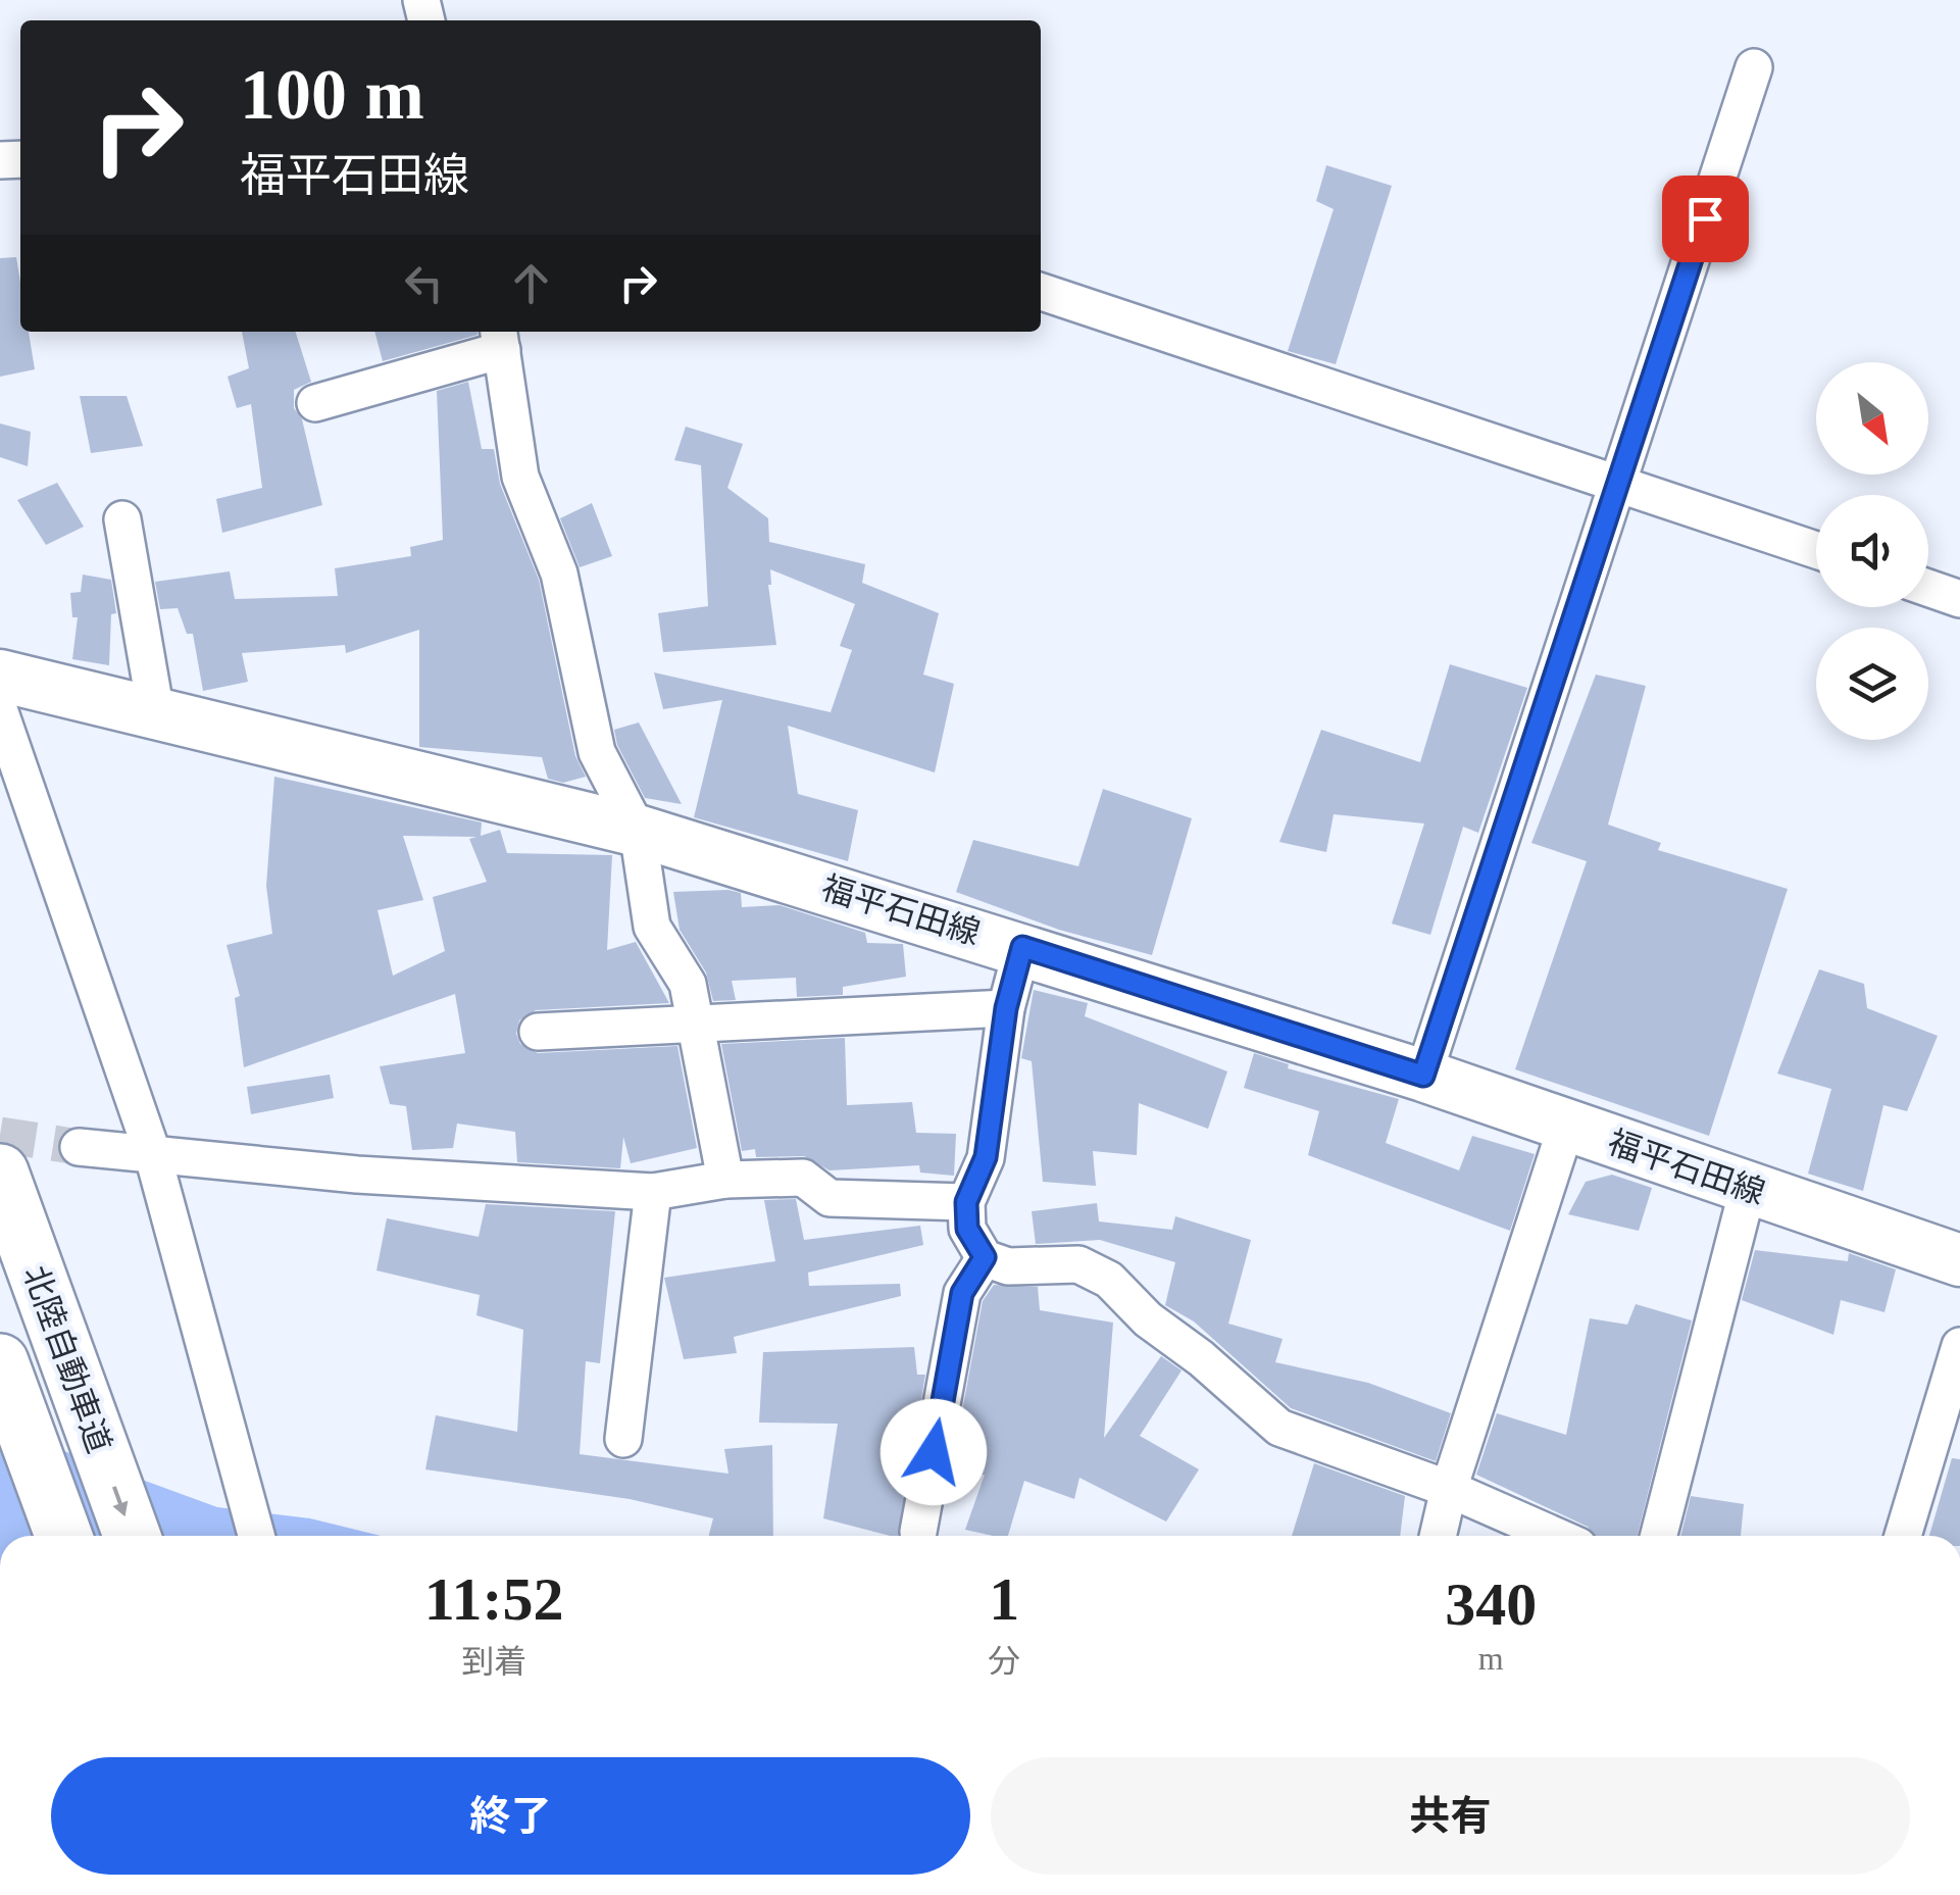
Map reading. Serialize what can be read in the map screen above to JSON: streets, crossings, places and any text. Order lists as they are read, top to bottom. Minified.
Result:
{"streets":{"highway":["北陸自動車道"],"main road":["福平石田線"]},"north":"bottom right","page":{"turn":["100 m","福平石田線"],"eta":["11:52","到着","1","分","340","m"],"buttons":["終了","共有"]}}
